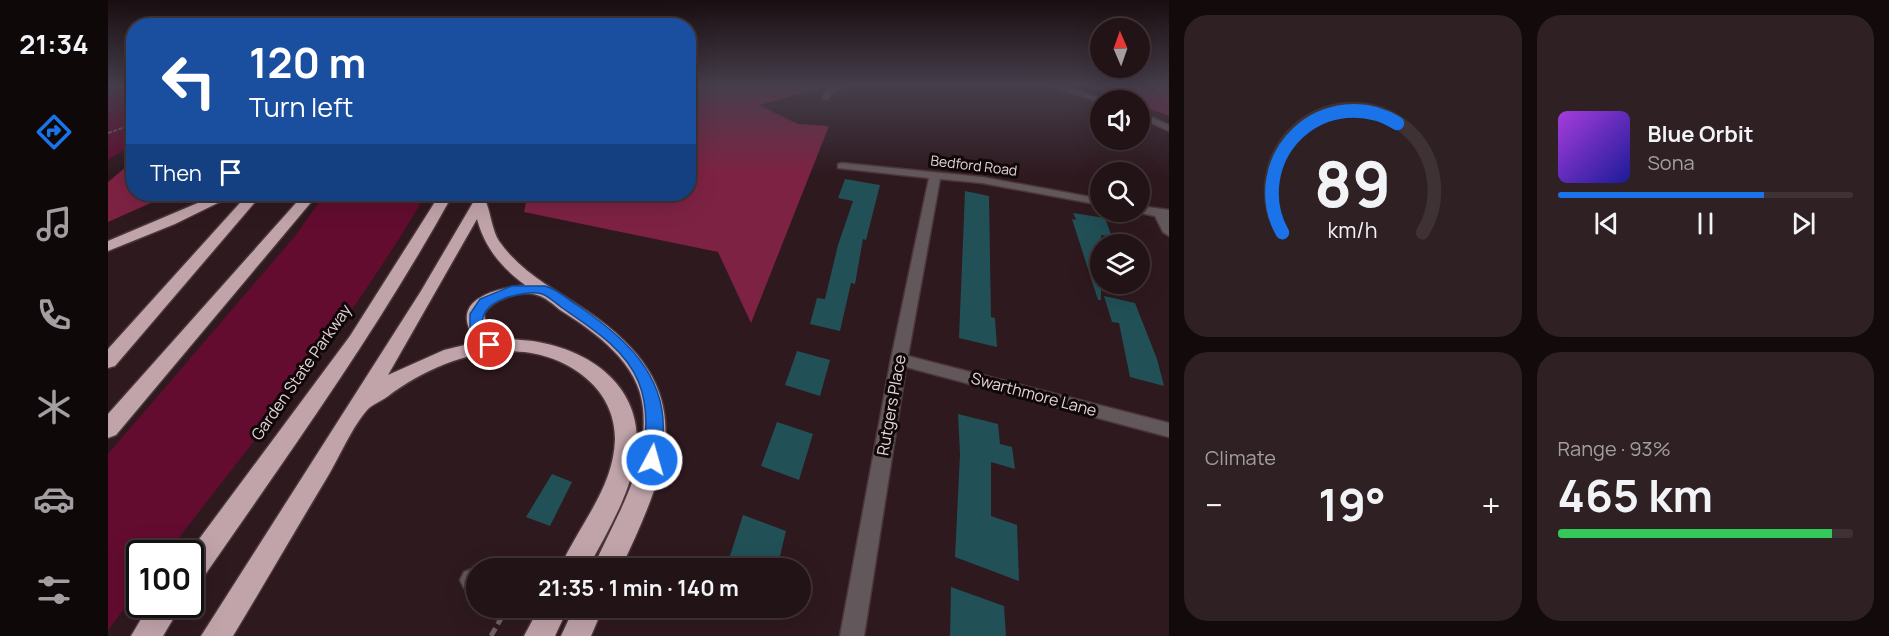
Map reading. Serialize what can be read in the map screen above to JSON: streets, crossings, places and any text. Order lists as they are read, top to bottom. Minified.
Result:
{"streets":{"highway":["Garden State Parkway"],"street":["Bedford Road","Swarthmore Lane","Rutgers Place"]},"crossings":[["Bedford Road","Rutgers Place"],["Swarthmore Lane","Rutgers Place"]],"north":"top","page":{"tabs":"21:34","turn":["120 m","Turn left"],"song":["Blue Orbit","Sona"],"then":"Then","tile":["Climate",["Range · 93%","465 km"]],"heat":["−","19°","+"],"limit":"100","trip":"21:35 · 1 min · 140 m","gauge":["89","km/h"]}}
